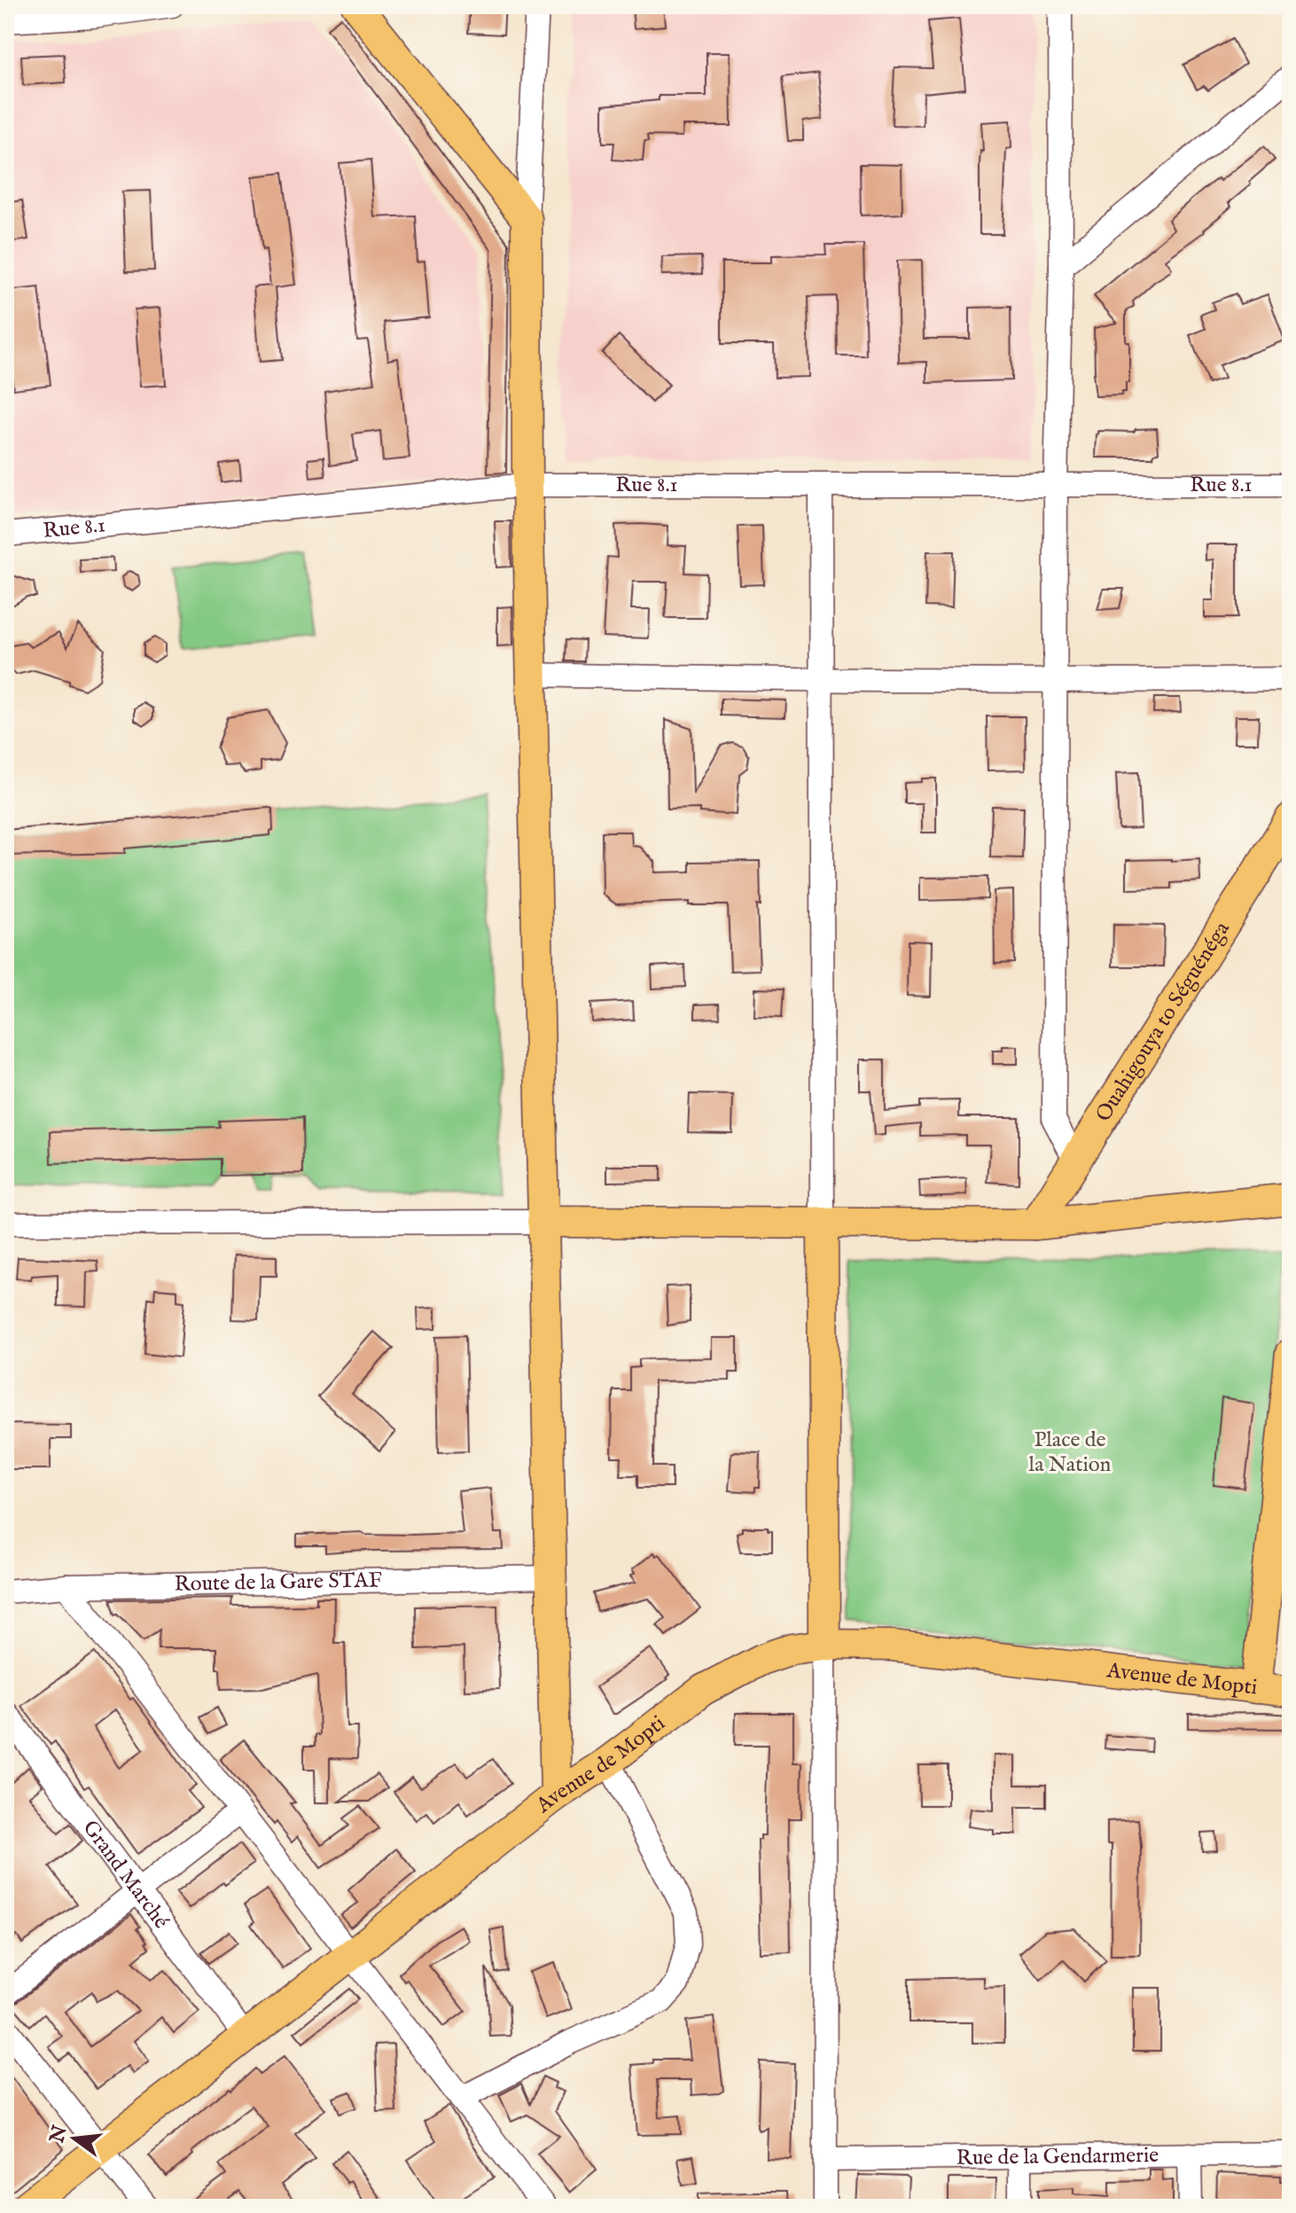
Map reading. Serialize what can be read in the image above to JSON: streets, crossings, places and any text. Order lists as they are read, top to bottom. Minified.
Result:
{"streets":{"main road":["Ouahigouya to Séguénéga","Avenue de Mopti"],"street":["Rue 8.1","Route de la Gare STAF","Grand Marché","Rue de la Gendarmerie"]},"crossings":[["Avenue de Mopti","Grand Marché"]],"parks":["Place de la Nation"],"north":"left"}
